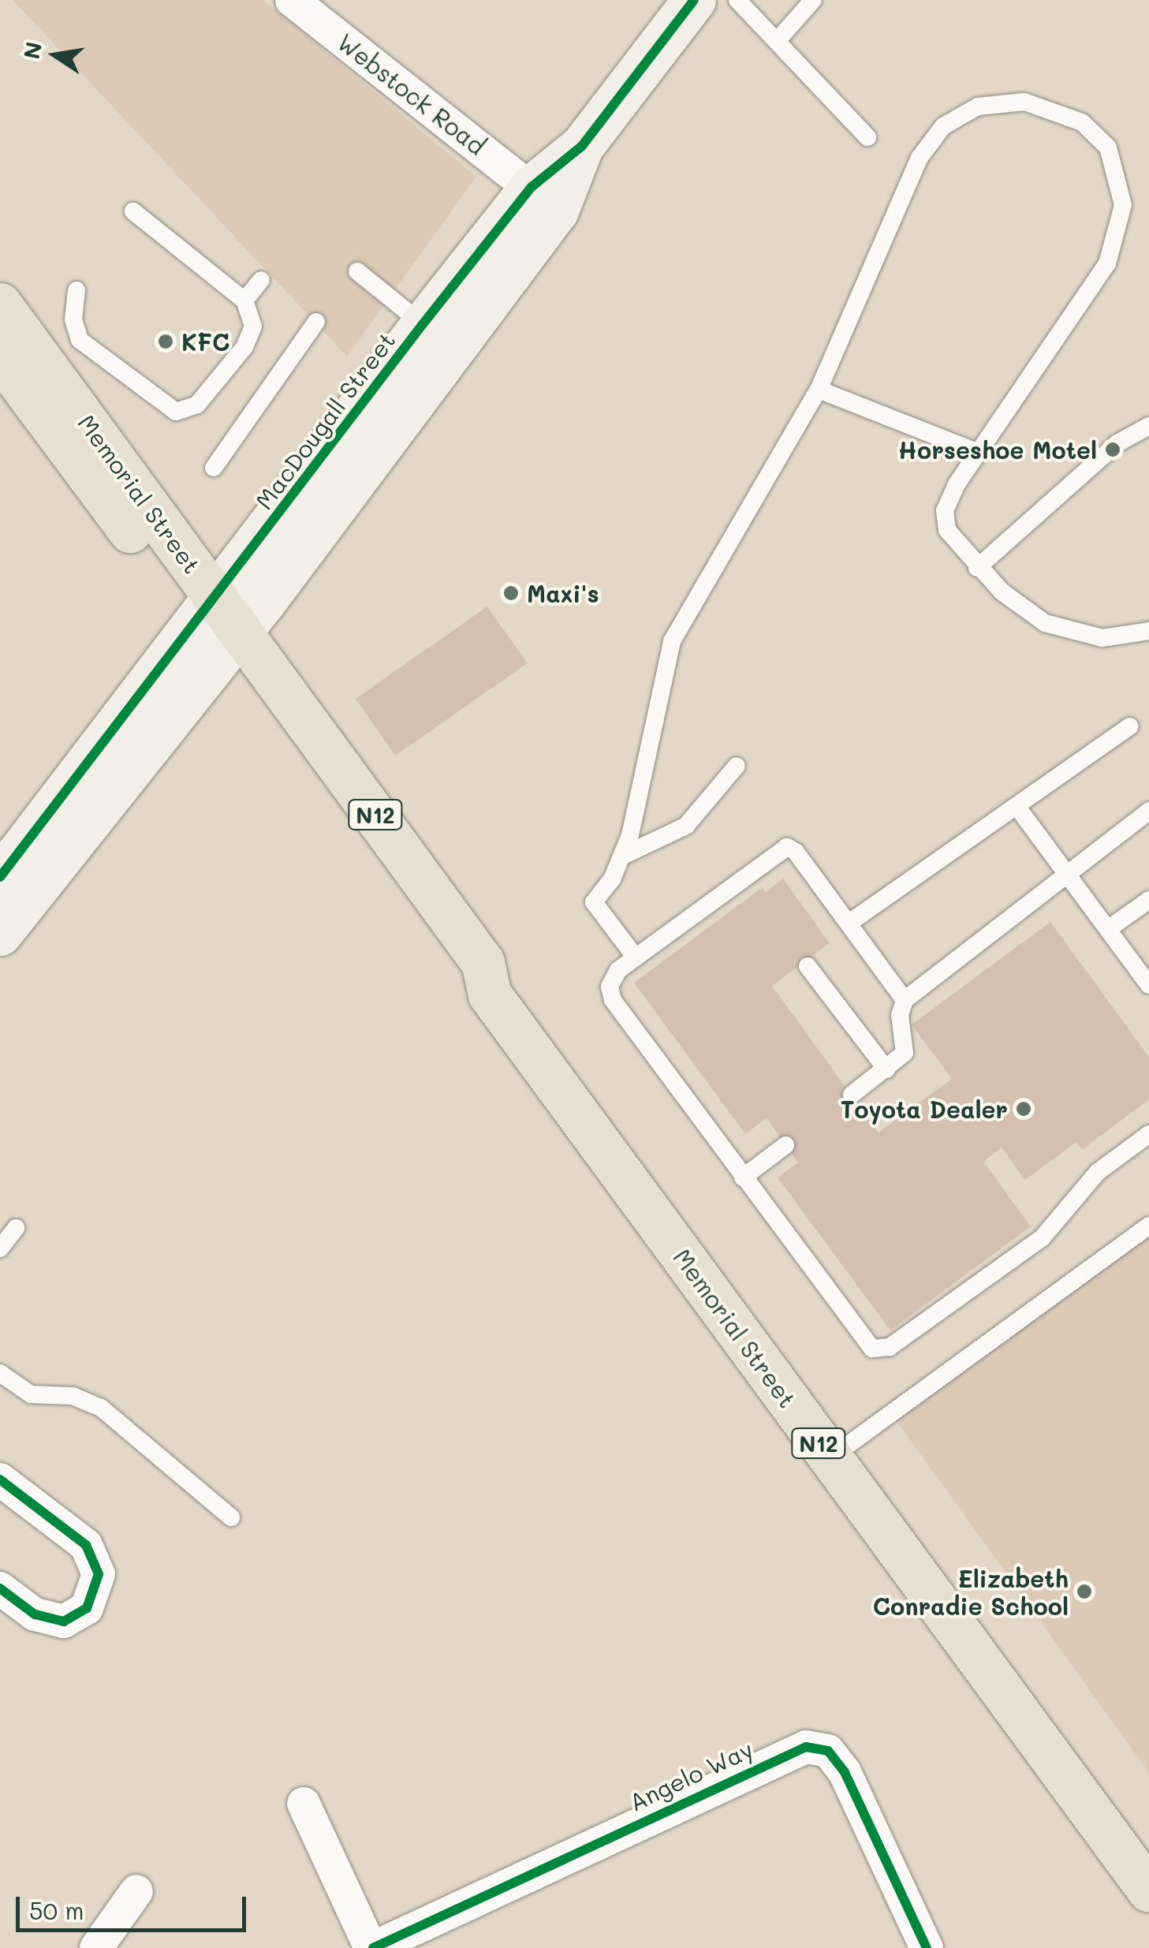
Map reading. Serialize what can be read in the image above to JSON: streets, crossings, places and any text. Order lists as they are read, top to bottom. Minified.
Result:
{"streets":{"highway":["Memorial Street","N12"],"street":["Webstock Road","MacDougall Street","Angelo Way"]},"crossings":[["Webstock Road","MacDougall Street"],["MacDougall Street","Memorial Street"]],"places":["KFC","Horseshoe Motel","Maxi's","Toyota Dealer","Elizabeth Conradie School"],"scale_bar":"50 m","north":"left"}
